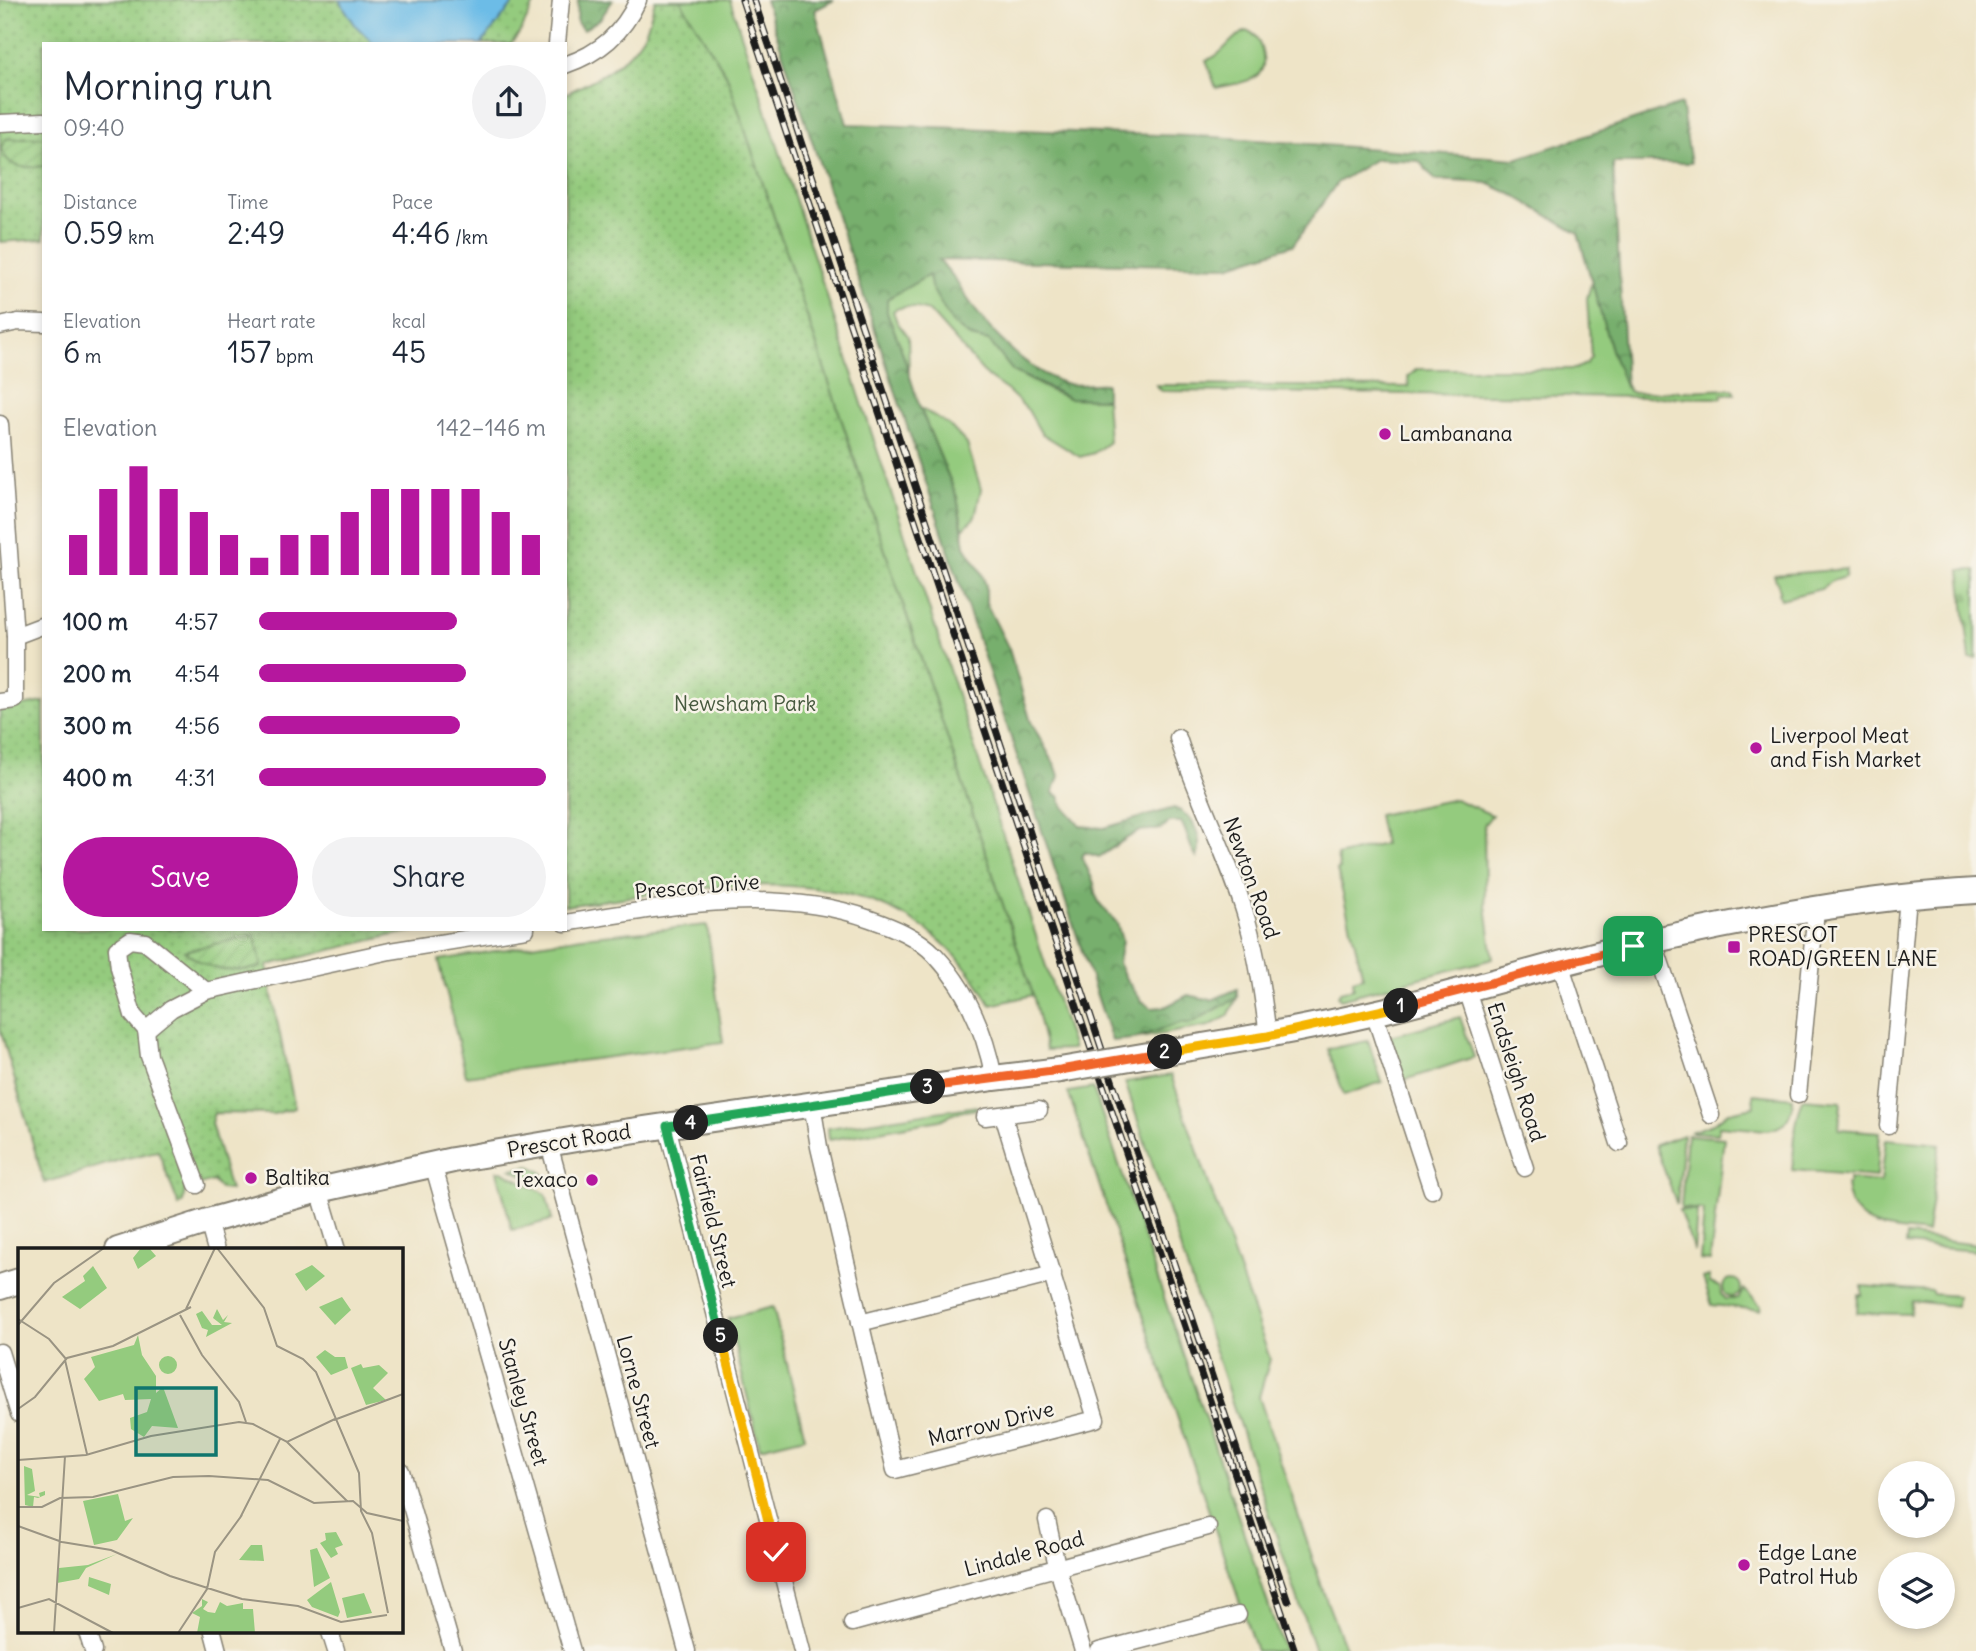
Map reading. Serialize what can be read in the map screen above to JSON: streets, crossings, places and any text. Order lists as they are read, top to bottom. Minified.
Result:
{"streets":{"main road":["Prescot Road"],"street":["Newton Road","Prescot Drive","Endsleigh Road","Fairfield Street","Lorne Street","Stanley Street","Marrow Drive","Lindale Road"]},"crossings":[["Newton Road","Prescot Road"],["Prescot Drive","Prescot Road"],["Endsleigh Road","Prescot Road"],["Prescot Road","Fairfield Street"],["Prescot Road","Lorne Street"],["Prescot Road","Stanley Street"],["Prescot Road","Marrow Drive"]],"parks":["Newsham Park"],"places":{"other":["Lambanana","Liverpool Meat and Fish Market","Baltika","Texaco","Edge Lane Patrol Hub"],"transit":["PRESCOT ROAD/GREEN LANE"]},"page":{"heading":["Morning run","09:40"],"stats":[["Distance","0.59 km"],["Time","2:49"],["Pace","4:46 /km"],["Elevation","6 m"],["Heart rate","157 bpm"],["kcal","45"]],"chart":["Elevation","142–146 m"],"list":[{"name":"100 m","note":"4:57"},{"name":"200 m","note":"4:54"},{"name":"300 m","note":"4:56"},{"name":"400 m","note":"4:31"}],"buttons":["Save","Share"],"pins":["1","2","3","4","5"]}}
